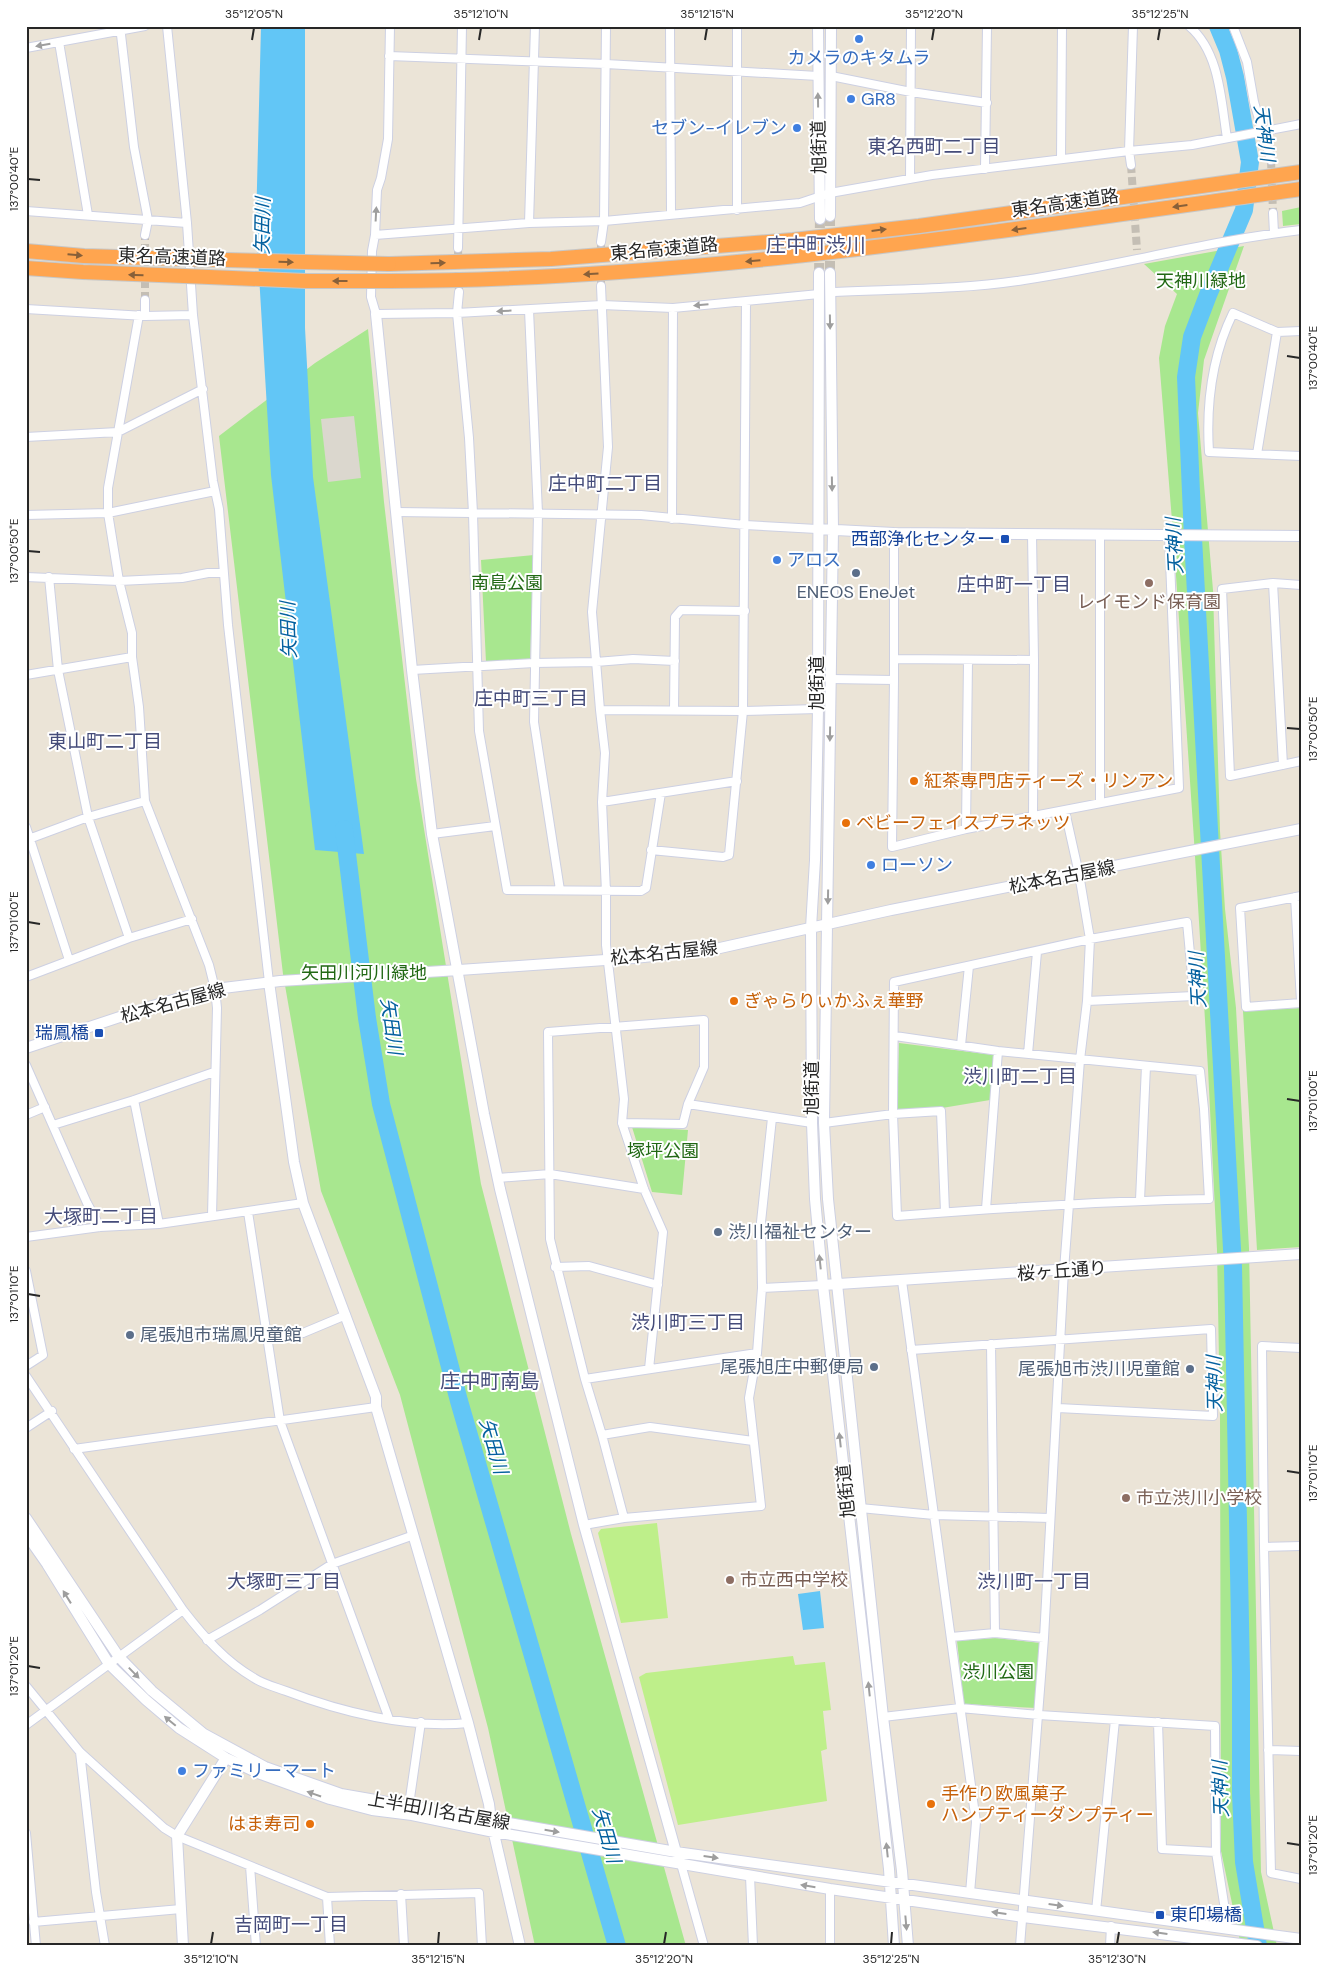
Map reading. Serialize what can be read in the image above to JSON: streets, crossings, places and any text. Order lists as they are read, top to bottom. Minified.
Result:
{"streets":{"highway":["東名高速道路"],"street":["旭街道","松本名古屋線","桜ヶ丘通り","上半田川名古屋線"]},"crossings":[["旭街道","松本名古屋線"],["旭街道","桜ヶ丘通り"],["旭街道","上半田川名古屋線"]],"districts":["東名西町二丁目","庄中町渋川","庄中町二丁目","庄中町一丁目","庄中町三丁目","東山町二丁目","渋川町二丁目","大塚町二丁目","渋川町三丁目","庄中町南島","大塚町三丁目","渋川町一丁目","吉岡町一丁目"],"water":["天神川","矢田川"],"parks":["天神川緑地","南島公園","矢田川河川緑地","塚坪公園","渋川公園"],"places":{"other":["カメラのキタムラ","GR8","セブン-イレブン","アロス","ENEOS EneJet","レイモンド保育園","紅茶専門店ティーズ・リンアン","ベビーフェイスプラネッツ","ローソン","ぎゃらりぃかふぇ華野","渋川福祉センター","尾張旭市瑞鳳児童館","尾張旭庄中郵便局","尾張旭市渋川児童館","市立渋川小学校","市立西中学校","ファミリーマート","手作り欧風菓子 ハンプティーダンプティー","はま寿司"],"transit":["西部浄化センター","瑞鳳橋","東印場橋"]},"coordinates":["35°12'05\"N","35°12'10\"N","35°12'15\"N","35°12'20\"N","35°12'25\"N","137°00'40\"E","137°00'50\"E","137°01'00\"E","137°01'10\"E","137°01'20\"E","35°12'30\"N"]}
